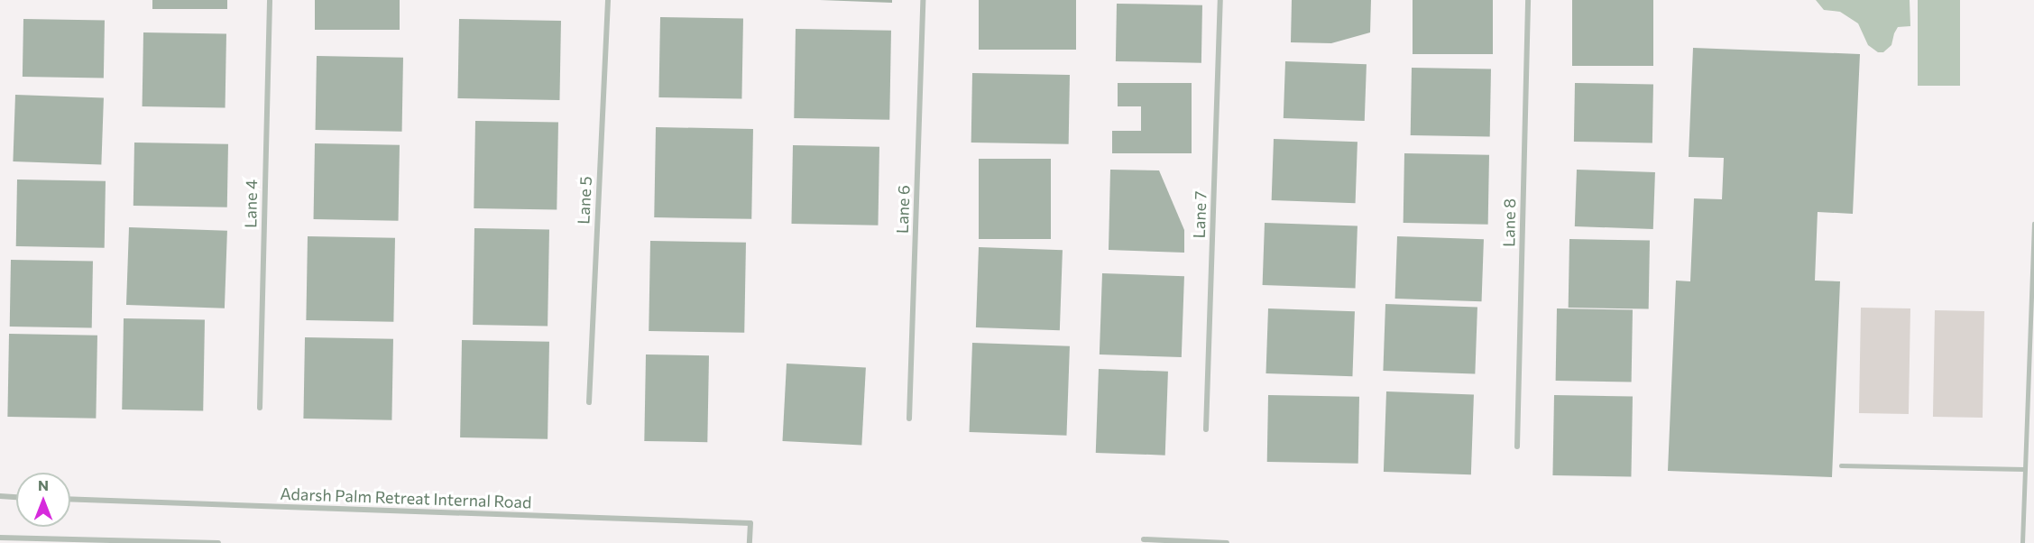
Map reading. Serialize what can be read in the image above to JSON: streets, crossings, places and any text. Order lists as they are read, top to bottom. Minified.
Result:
{"streets":{"street":["Lane 5","Lane 4","Lane 6","Lane 7","Lane 8","Adarsh Palm Retreat Internal Road"]},"north":"top"}
